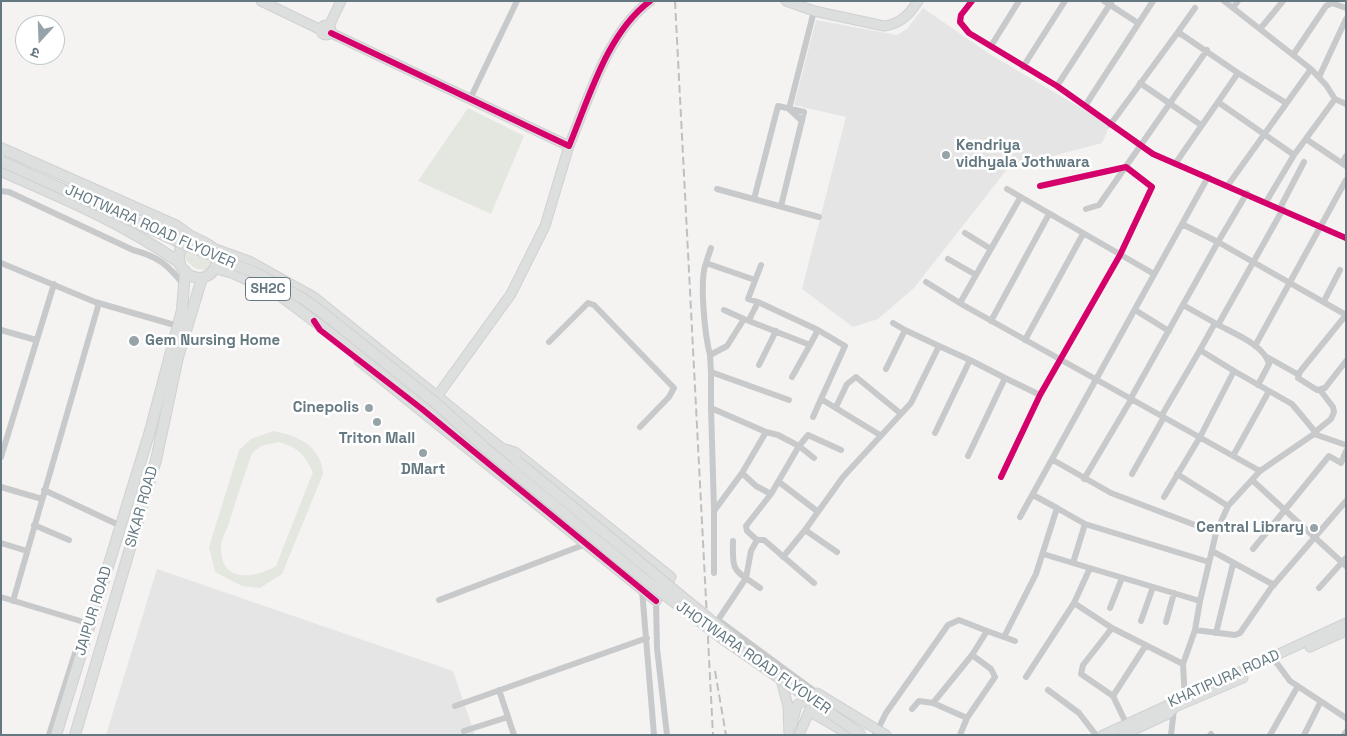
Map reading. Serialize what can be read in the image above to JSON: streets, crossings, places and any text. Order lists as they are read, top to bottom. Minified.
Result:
{"streets":{"main road":["JHOTWARA ROAD FLYOVER","SH2C","SIKAR ROAD","JAIPUR ROAD"],"street":["KHATIPURA ROAD"]},"crossings":[["JHOTWARA ROAD FLYOVER","SH2C"],["JHOTWARA ROAD FLYOVER","SIKAR ROAD"],["SH2C","SIKAR ROAD"]],"places":["Kendriya vidhyala Jothwara","Gem Nursing Home","Cinepolis","Triton Mall","DMart","Central Library"],"north":"bottom"}
